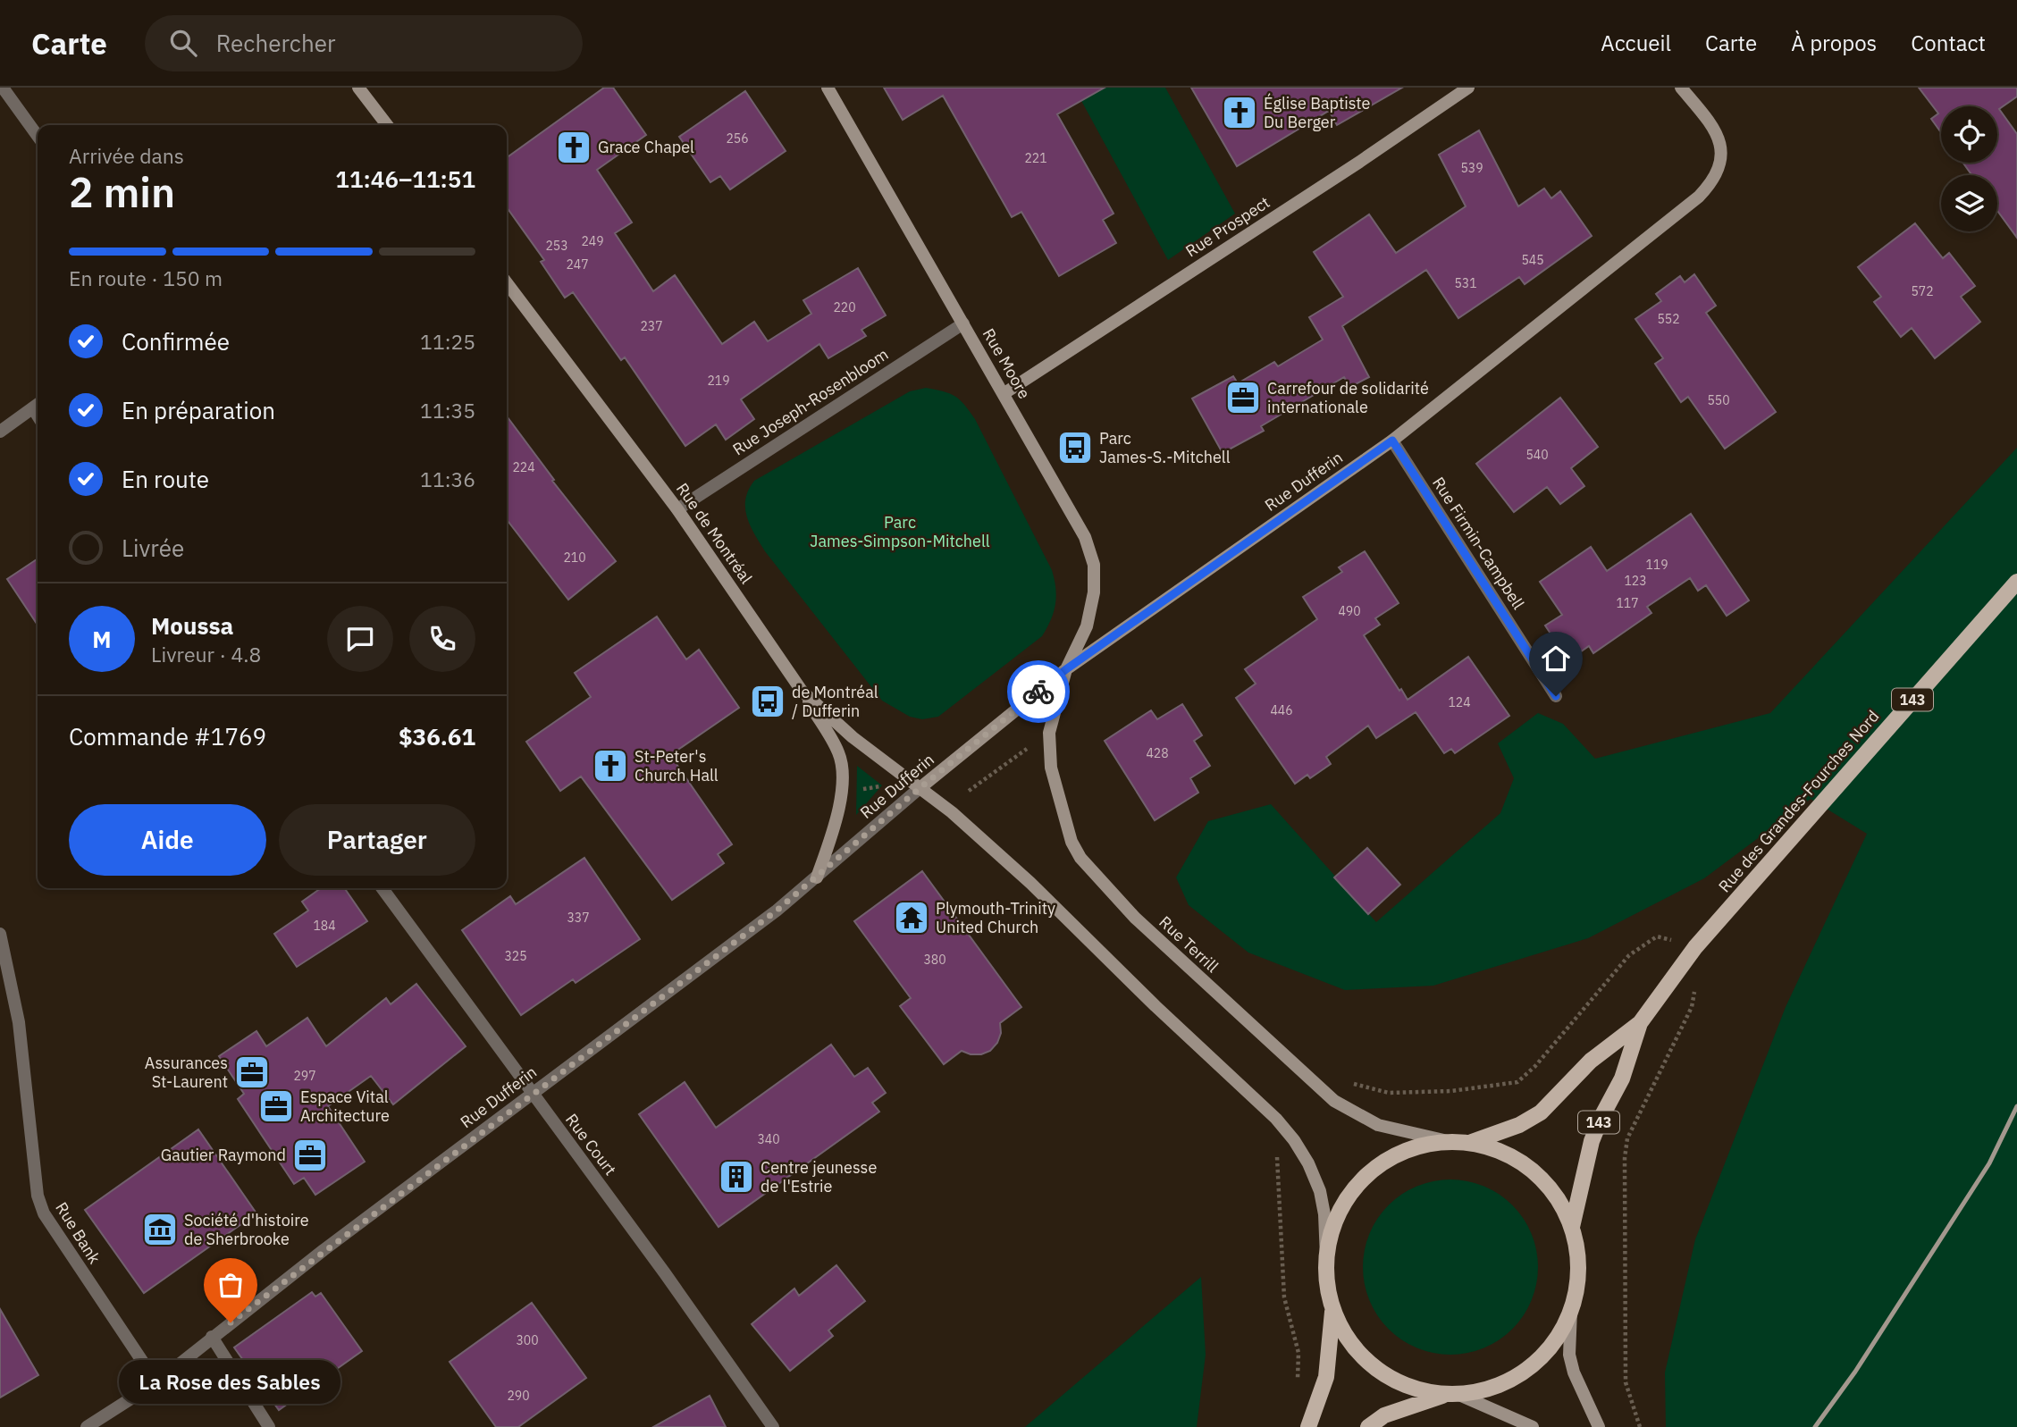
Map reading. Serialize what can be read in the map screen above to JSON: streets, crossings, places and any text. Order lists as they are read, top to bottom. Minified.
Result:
{"streets":{"main road":["143","Rue des Grandes-Fourches Nord"],"street":["Rue Prospect","Rue Moore","Rue Joseph-Rosenbloom","Rue Dufferin","Rue de Montréal","Rue Firmin-Campbell","Rue Terrill","Rue Court","Rue Bank"]},"crossings":[["Rue Prospect","Rue Moore"],["Rue Moore","Rue Joseph-Rosenbloom"],["Rue Moore","Rue Dufferin"],["Rue Moore","Rue Terrill"],["Rue Joseph-Rosenbloom","Rue de Montréal"],["Rue Dufferin","Rue de Montréal"],["Rue Dufferin","Rue Firmin-Campbell"],["Rue Dufferin","Rue Terrill"],["Rue Dufferin","Rue Court"],["Rue Dufferin","Rue Bank"],["143","Rue des Grandes-Fourches Nord"],["143","Rue Terrill"]],"parks":["Parc James-Simpson-Mitchell"],"places":{"church":["Église Baptiste Du Berger","Grace Chapel","St-Peter's Church Hall"],"office":["Carrefour de solidarité internationale","Assurances St-Laurent","Espace Vital Architecture","Gautier Raymond"],"bus stop":["Parc James-S.-Mitchell","de Montréal / Dufferin"],"temple":["Plymouth-Trinity United Church"],"building":["Centre jeunesse de l'Estrie"],"museum":["Société d'histoire de Sherbrooke"],"other":["La Rose des Sables"]},"house_numbers":["256","221","539","249","253","545","247","531","572","220","552","237","219","550","540","224","210","119","123","117","490","124","446","428","337","184","325","380","297","340","300","290"],"page":{"header":"Carte","search":"Rechercher","nav":["Accueil","Carte","À propos","Contact"],"heading":["2 min","Arrivée dans","11:46–11:51"],"panel":["Moussa","Livreur · 4.8","Commande #1769","$36.61"],"bar":"En route · 150 m","list":[["Confirmée","11:25"],["En préparation","11:35"],["En route","11:36"],"Livrée"],"round":"M","buttons":["Aide","Partager"],"bubble":"La Rose des Sables"}}
